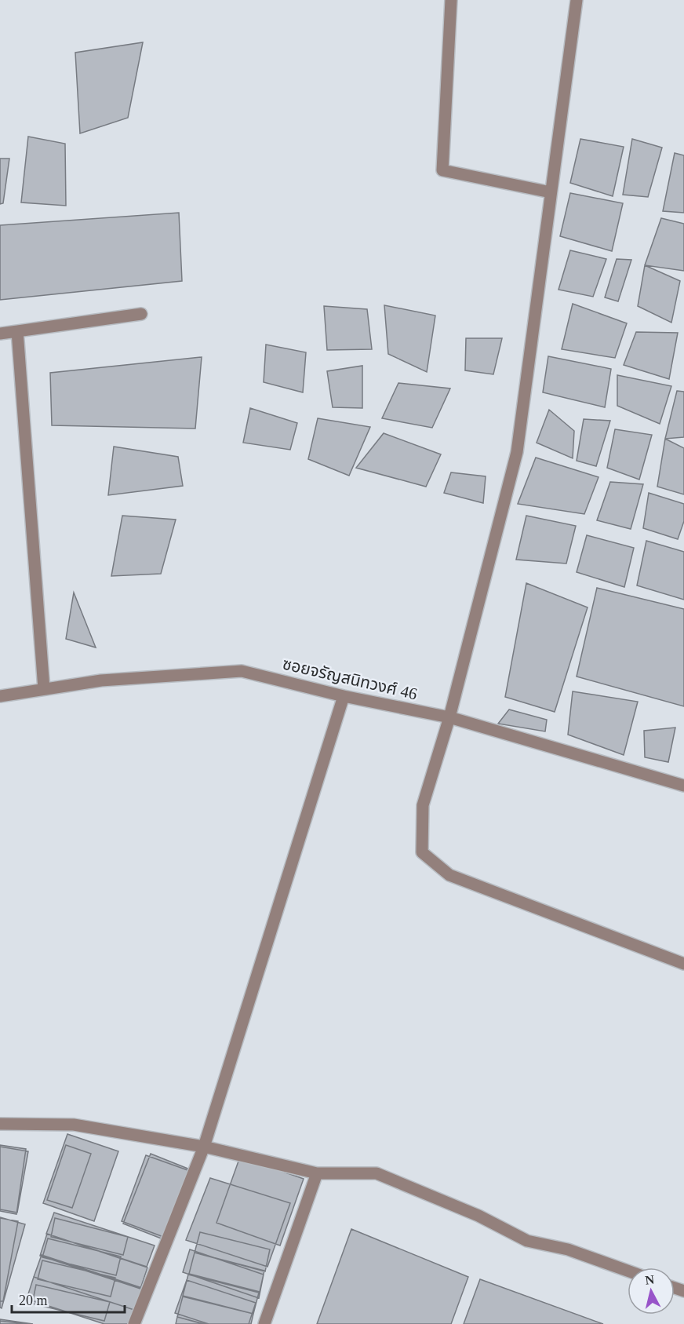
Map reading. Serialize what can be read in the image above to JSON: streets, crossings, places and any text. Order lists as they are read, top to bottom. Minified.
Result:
{"streets":{"street":["ซอยจรัญสนิทวงศ์ 46"]},"scale_bar":"20 m","north":"top"}
